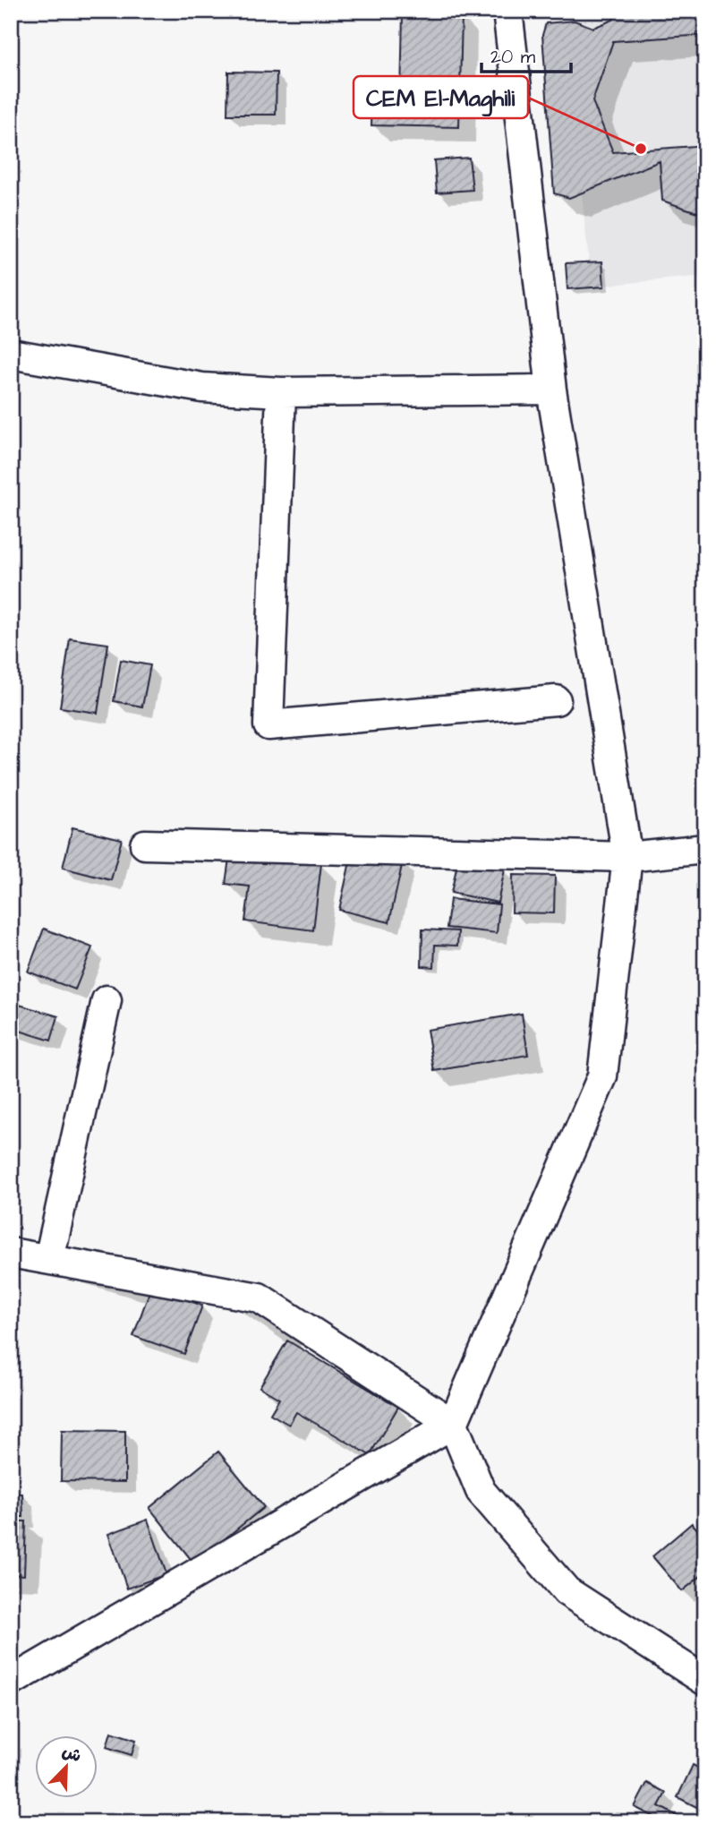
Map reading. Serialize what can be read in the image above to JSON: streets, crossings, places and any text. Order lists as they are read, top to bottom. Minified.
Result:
{"places":["CEM El-Maghili"],"scale_bar":"20 m","north":"top right"}
